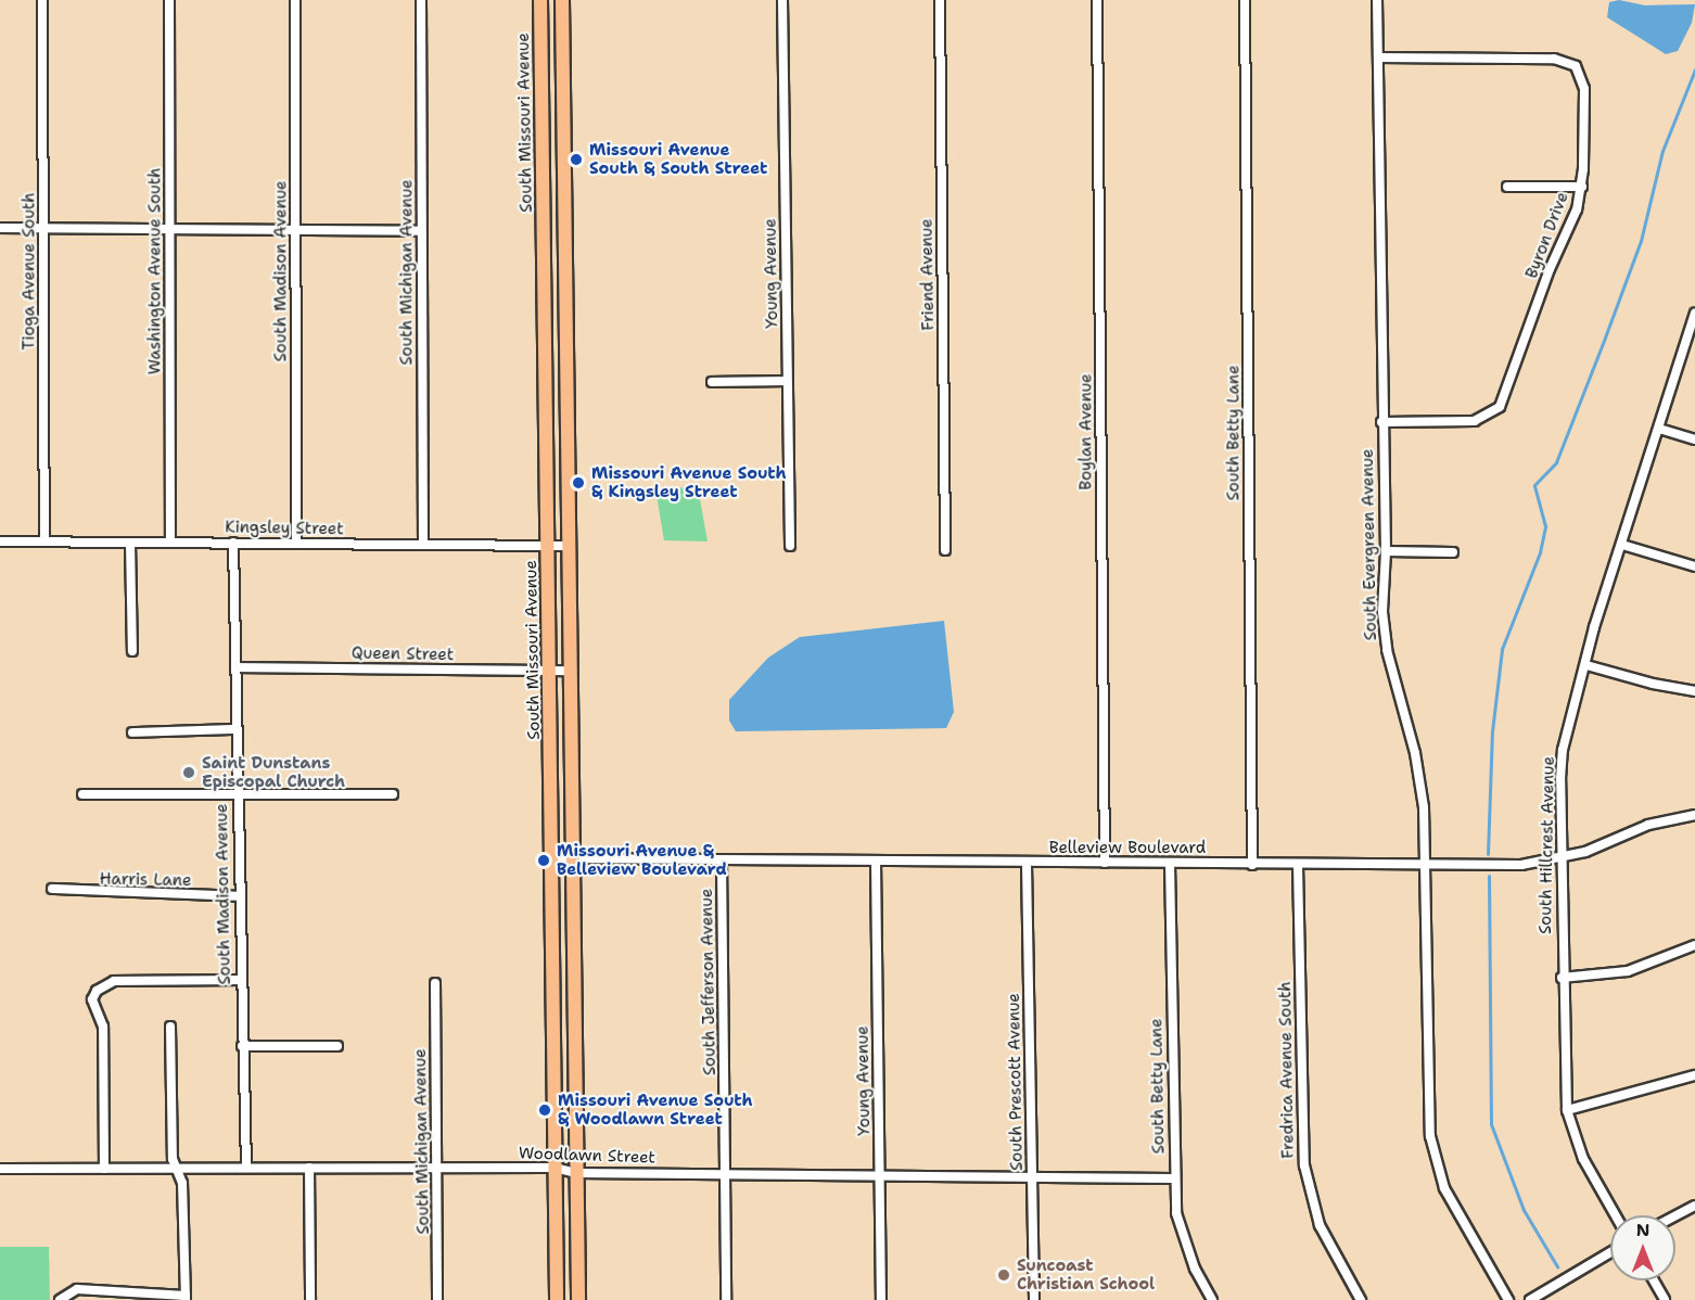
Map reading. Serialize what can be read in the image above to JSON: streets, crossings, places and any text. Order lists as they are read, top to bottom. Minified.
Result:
{"streets":{"main road":["South Missouri Avenue"],"street":["Byron Drive","Tioga Avenue South","Washington Avenue South","South Madison Avenue","South Michigan Avenue","Young Avenue","Friend Avenue","Boylan Avenue","South Betty Lane","Kingsley Street","South Evergreen Avenue","Queen Street","South Hillcrest Avenue","Belleview Boulevard","Harris Lane","South Jefferson Avenue","Fredrica Avenue South","South Prescott Avenue","Woodlawn Street"]},"crossings":[["South Missouri Avenue","Kingsley Street"],["South Missouri Avenue","Queen Street"],["South Missouri Avenue","Belleview Boulevard"],["South Missouri Avenue","Woodlawn Street"],["Byron Drive","South Evergreen Avenue"],["Tioga Avenue South","Kingsley Street"],["Washington Avenue South","Kingsley Street"],["South Madison Avenue","Kingsley Street"],["South Madison Avenue","Queen Street"],["South Madison Avenue","Harris Lane"],["South Madison Avenue","Woodlawn Street"],["South Michigan Avenue","Kingsley Street"],["South Michigan Avenue","Woodlawn Street"],["Young Avenue","Belleview Boulevard"],["Young Avenue","Woodlawn Street"],["Boylan Avenue","Belleview Boulevard"],["South Betty Lane","Belleview Boulevard"],["South Betty Lane","Woodlawn Street"],["South Evergreen Avenue","Belleview Boulevard"],["South Hillcrest Avenue","Belleview Boulevard"],["Belleview Boulevard","South Jefferson Avenue"],["Belleview Boulevard","Fredrica Avenue South"],["Belleview Boulevard","South Prescott Avenue"],["South Jefferson Avenue","Woodlawn Street"],["South Prescott Avenue","Woodlawn Street"]],"places":["Missouri Avenue South & South Street","Missouri Avenue South & Kingsley Street","Saint Dunstans Episcopal Church","Missouri Avenue & Belleview Boulevard","Missouri Avenue South & Woodlawn Street","Suncoast Christian School"],"north":"top"}
